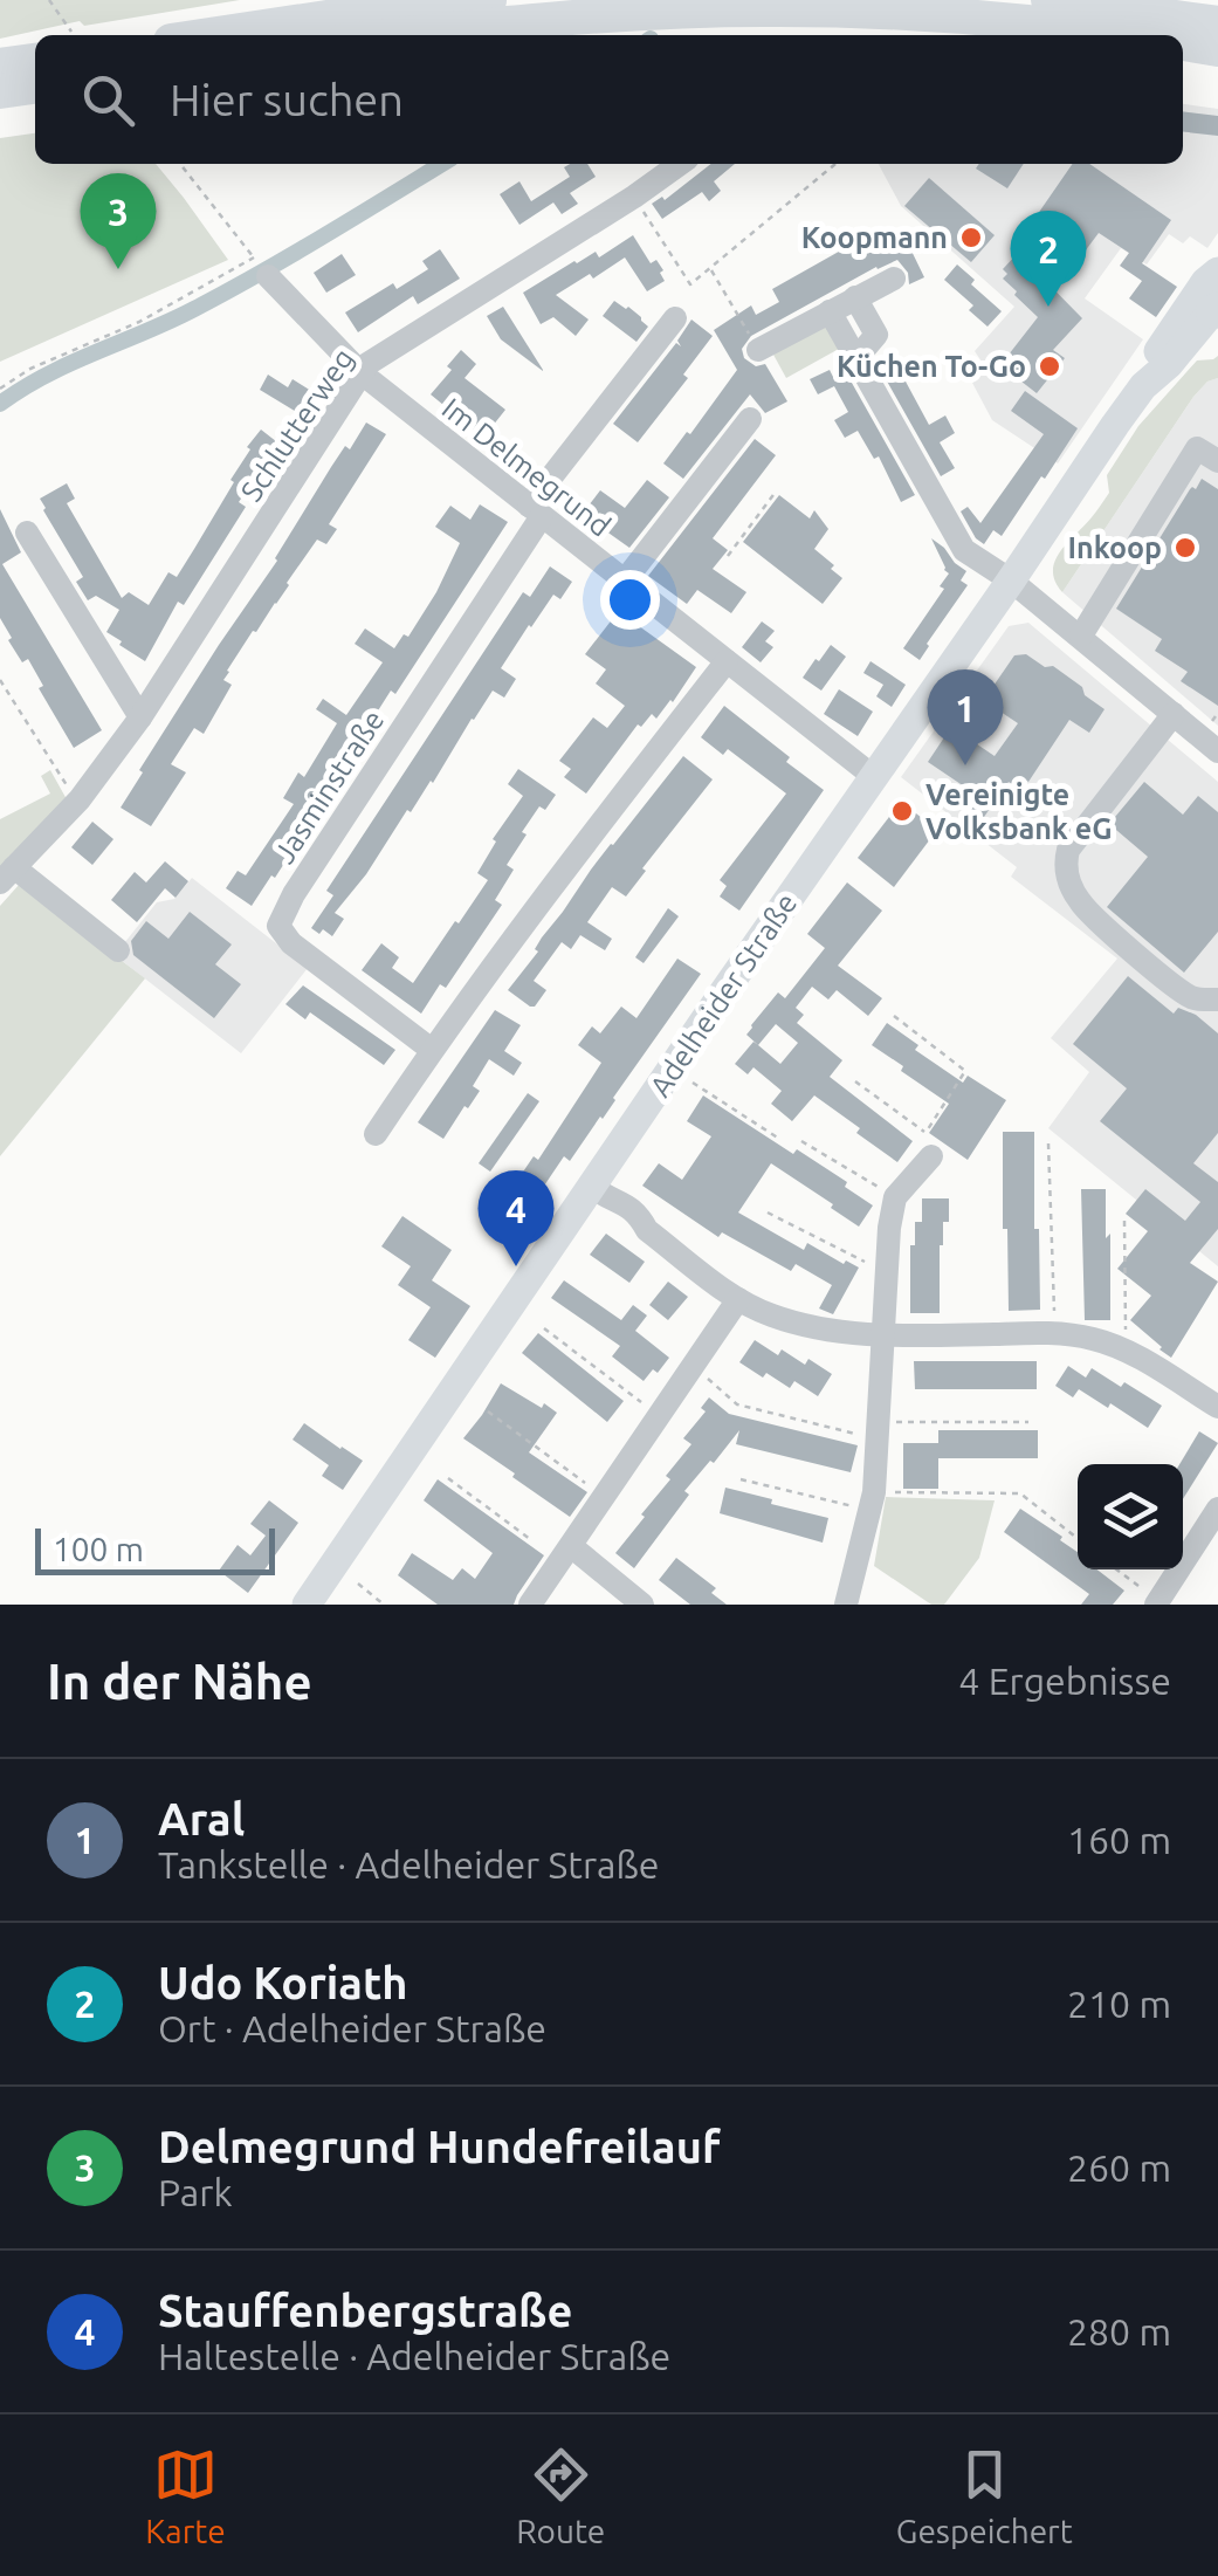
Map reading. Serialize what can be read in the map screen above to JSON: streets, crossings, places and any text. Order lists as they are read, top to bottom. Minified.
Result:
{"streets":{"main road":["Adelheider Straße"],"street":["Schlutterweg","Im Delmegrund","Jasminstraße"]},"crossings":[["Schlutterweg","Im Delmegrund"],["Im Delmegrund","Jasminstraße"],["Im Delmegrund","Adelheider Straße"]],"places":["Koopmann","Küchen To-Go","Inkoop","Vereinigte Volksbank eG"],"scale_bar":"100 m","page":{"search":"Hier suchen","pins":["3","2","1","4"],"scale":"100 m","heading":["In der Nähe","4 Ergebnisse"],"list":[{"mark":"1","name":"Aral","note":"Tankstelle · Adelheider Straße","value":"160 m"},{"mark":"2","name":"Udo Koriath","note":"Ort · Adelheider Straße","value":"210 m"},{"mark":"3","name":"Delmegrund Hundefreilauf","note":"Park","value":"260 m"},{"mark":"4","name":"Stauffenbergstraße","note":"Haltestelle · Adelheider Straße","value":"280 m"}],"nav":["Karte","Route","Gespeichert"]}}
